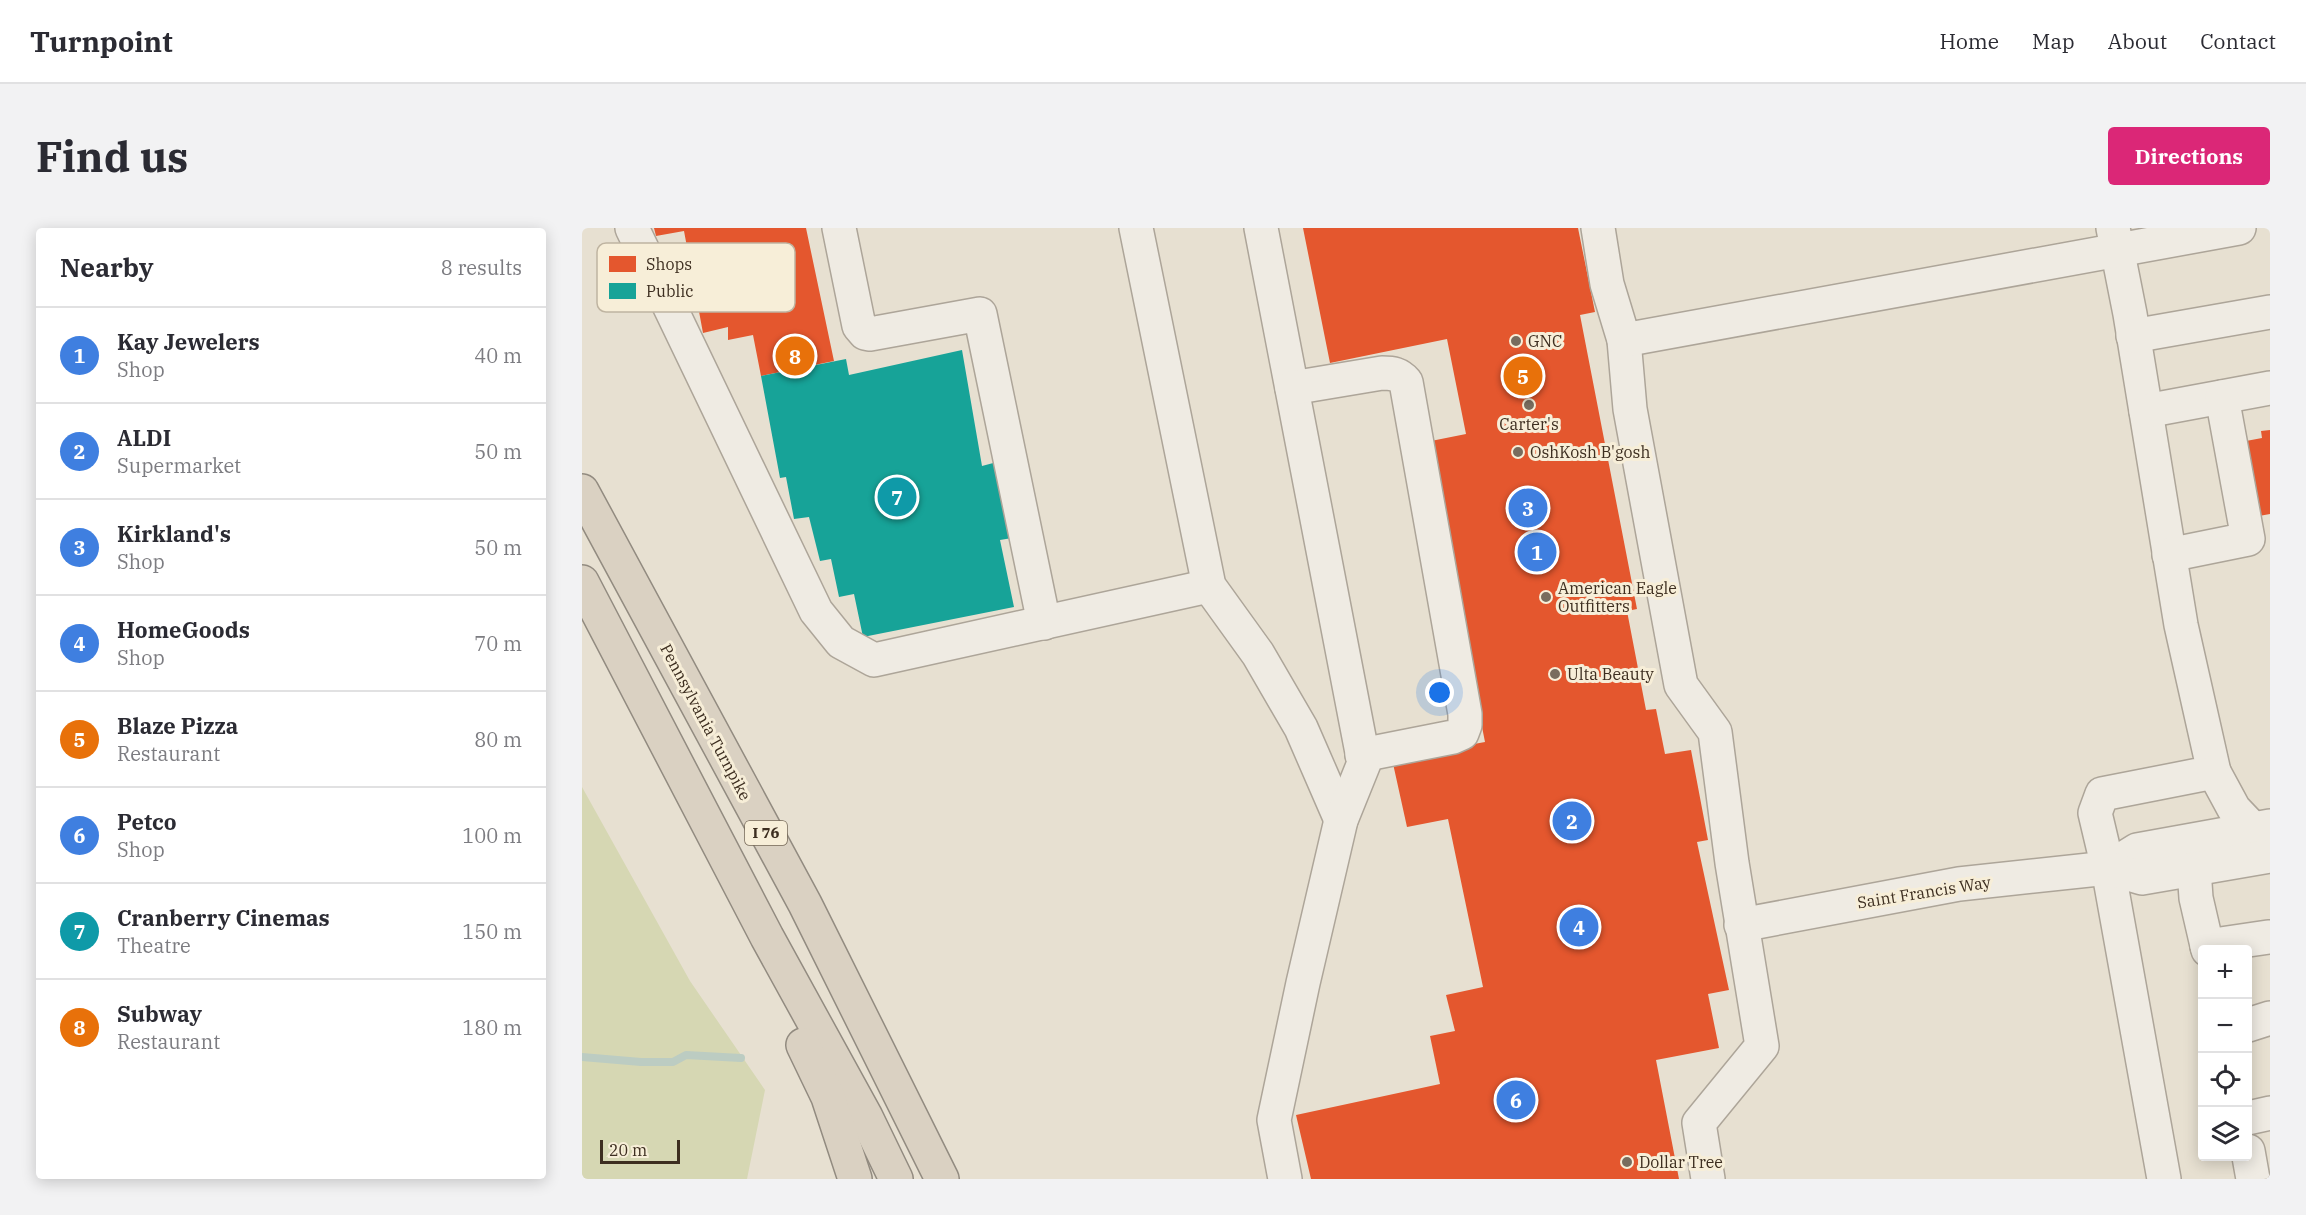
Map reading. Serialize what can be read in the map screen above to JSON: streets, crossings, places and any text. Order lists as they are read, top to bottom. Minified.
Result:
{"streets":{"highway":["Pennsylvania Turnpike","I 76"],"lane":["Saint Francis Way"]},"places":["GNC","Carter's","OshKosh B'gosh","American Eagle Outfitters","Ulta Beauty","Dollar Tree"],"legend":["Shops","Public"],"scale_bar":"20 m","page":{"header":"Turnpoint","nav":["Home","Map","About","Contact"],"buttons":"Directions","title":"Find us","heading":["Nearby","8 results"],"list":[{"mark":"1","name":"Kay Jewelers","note":"Shop","value":"40 m"},{"mark":"2","name":"ALDI","note":"Supermarket","value":"50 m"},{"mark":"3","name":"Kirkland's","note":"Shop","value":"50 m"},{"mark":"4","name":"HomeGoods","note":"Shop","value":"70 m"},{"mark":"5","name":"Blaze Pizza","note":"Restaurant","value":"80 m"},{"mark":"6","name":"Petco","note":"Shop","value":"100 m"},{"mark":"7","name":"Cranberry Cinemas","note":"Theatre","value":"150 m"},{"mark":"8","name":"Subway","note":"Restaurant","value":"180 m"}],"pins":["8","5","7","3","1","2","4","6"],"map_buttons":["+","−"],"scale":"20 m"}}
